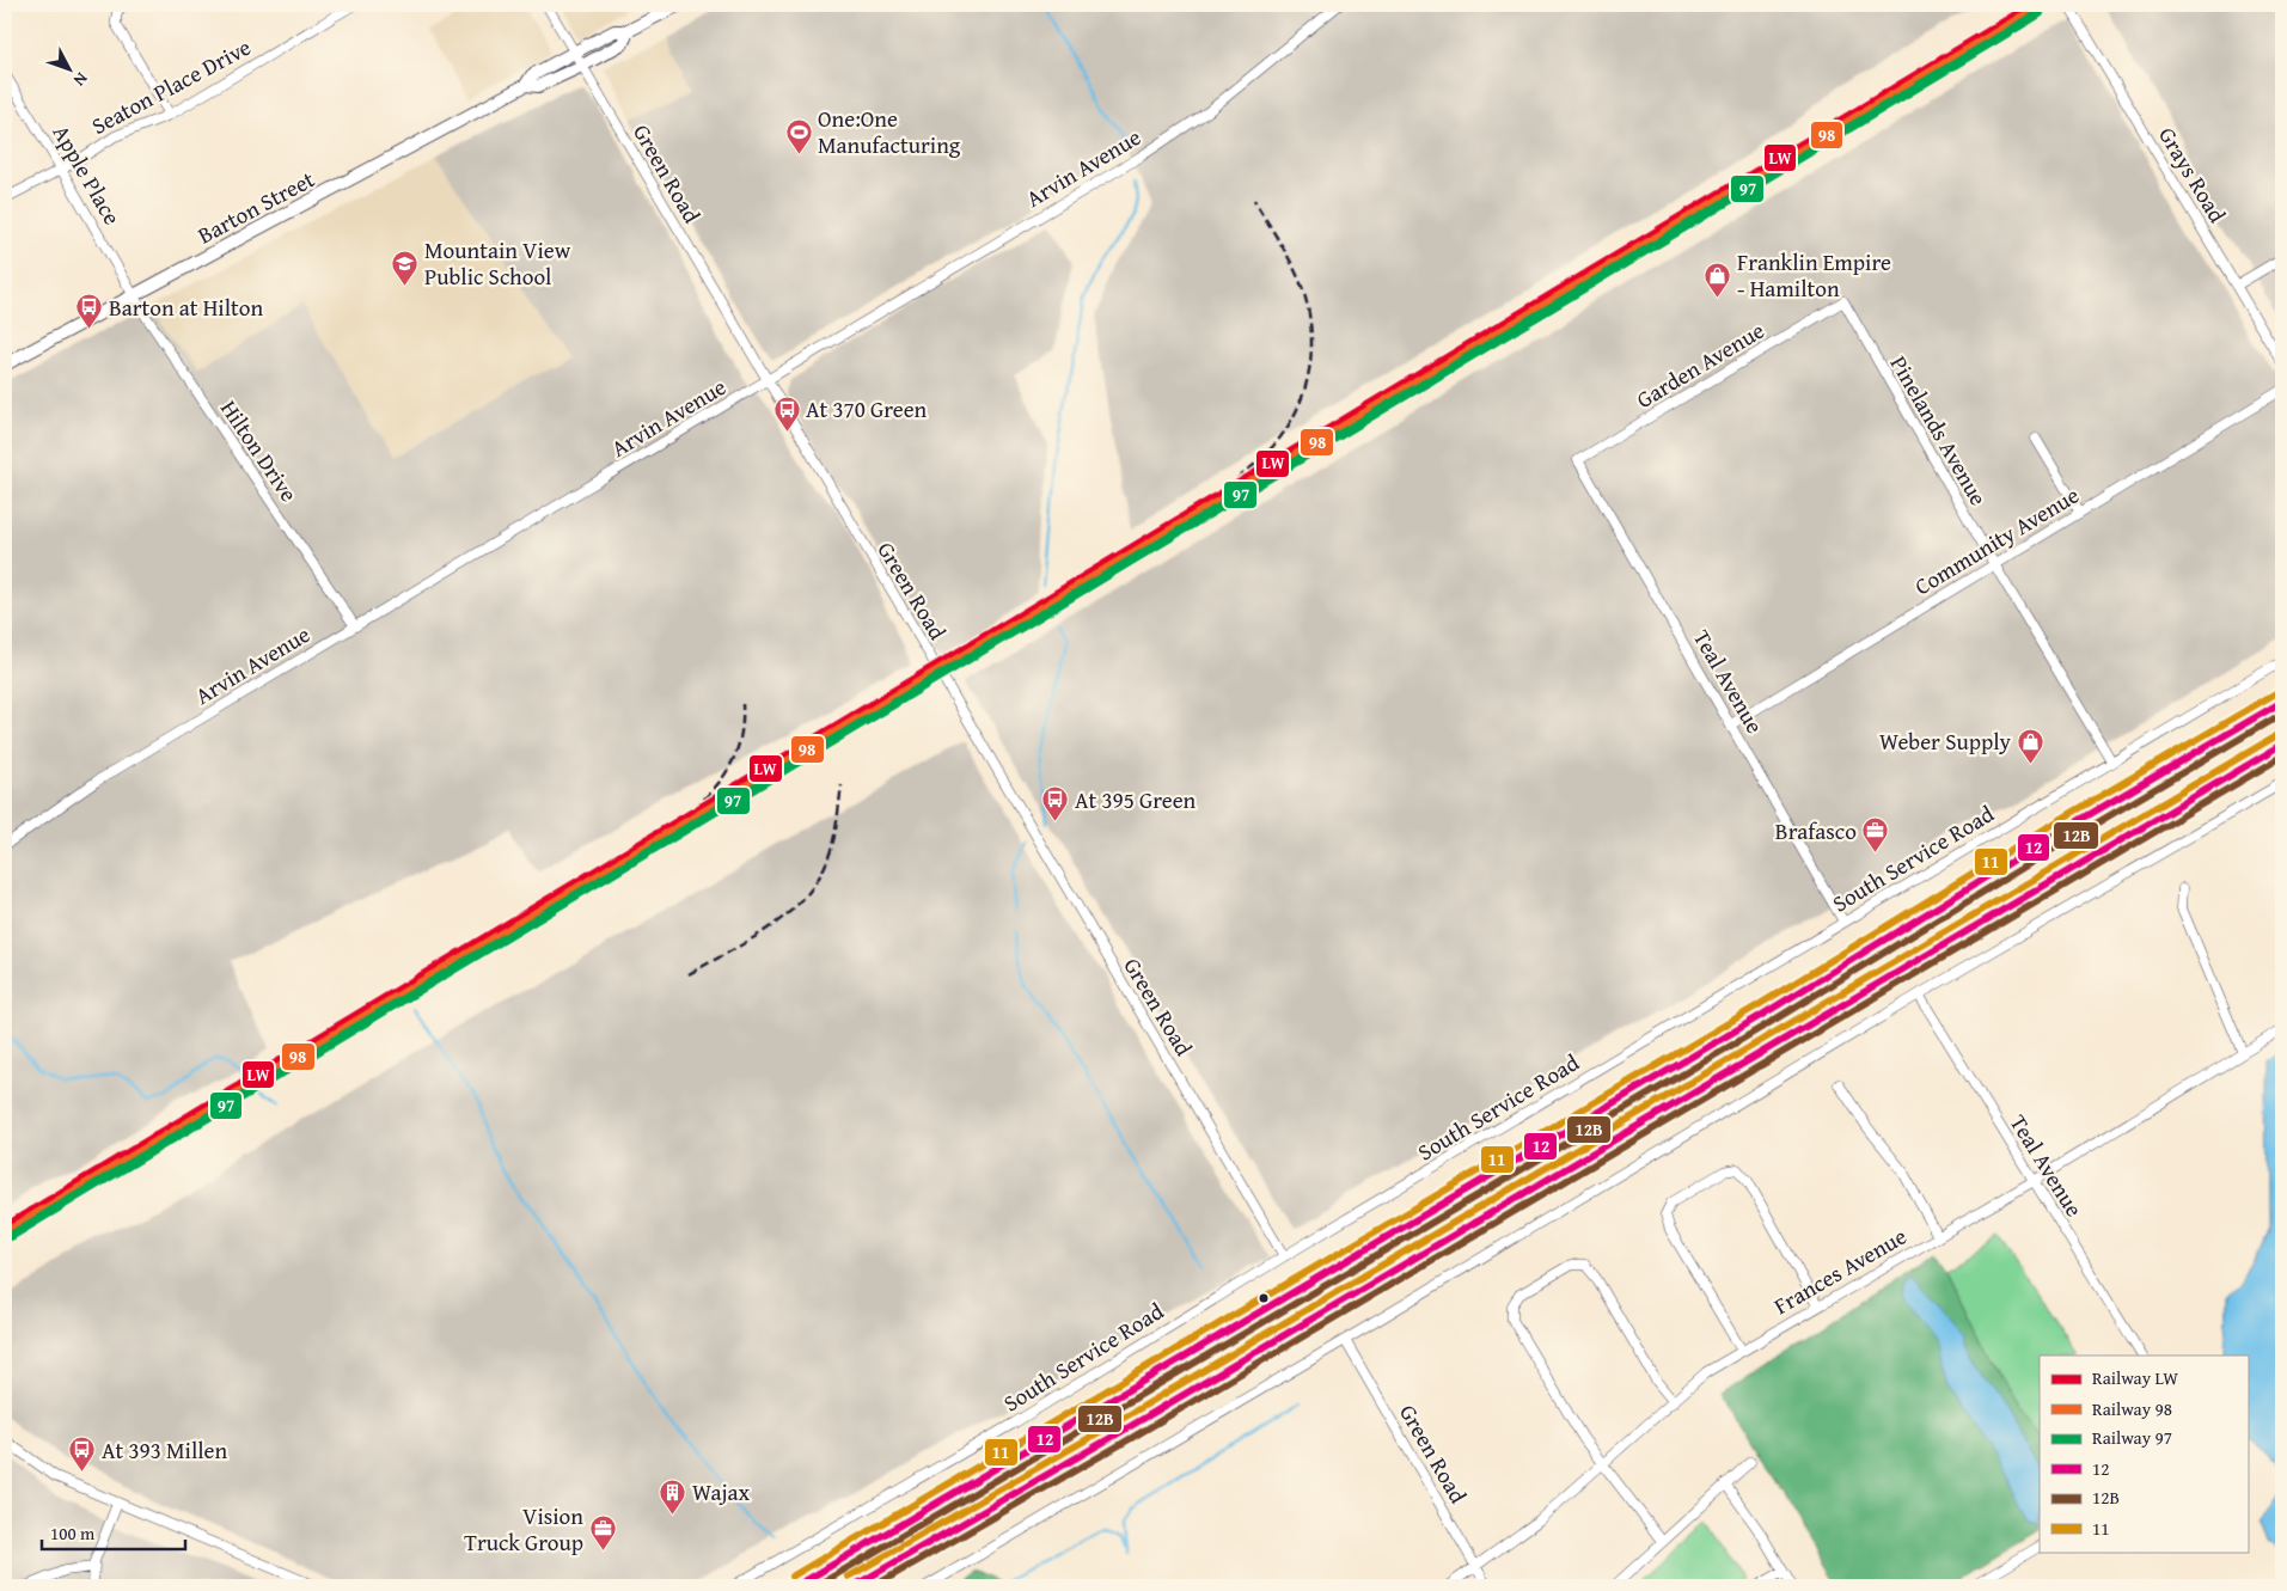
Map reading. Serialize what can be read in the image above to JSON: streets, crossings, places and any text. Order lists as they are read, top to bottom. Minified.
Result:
{"streets":{"main road":["Barton Street"],"street":["Seaton Place Drive","Arvin Avenue","Green Road","Apple Place","Grays Road","Garden Avenue","Pinelands Avenue","Hilton Drive","Community Avenue","Teal Avenue","South Service Road","Frances Avenue"]},"crossings":[["Seaton Place Drive","Apple Place"],["Arvin Avenue","Green Road"],["Arvin Avenue","Hilton Drive"],["Green Road","Barton Street"],["Green Road","South Service Road"],["Green Road","Frances Avenue"],["Apple Place","Barton Street"],["Apple Place","Hilton Drive"],["Barton Street","Hilton Drive"],["Garden Avenue","Pinelands Avenue"],["Garden Avenue","Teal Avenue"],["Pinelands Avenue","Community Avenue"],["Pinelands Avenue","South Service Road"],["Community Avenue","Teal Avenue"],["Teal Avenue","South Service Road"],["Teal Avenue","Frances Avenue"]],"places":{"sports":["One:One Manufacturing"],"school or university":["Mountain View Public School"],"shop":["Franklin Empire - Hamilton","Weber Supply"],"bus stop":["Barton at Hilton","At 370 Green","At 395 Green","At 393 Millen"],"office":["Brafasco","Vision Truck Group"],"building":["Wajax"]},"lines":["rail line LW","rail line 98","rail line 97","transit line 11","transit line 12","transit line 12B"],"legend":["Railway LW","Railway 98","Railway 97","12","12B","11"],"scale_bar":"100 m","north":"bottom right"}
